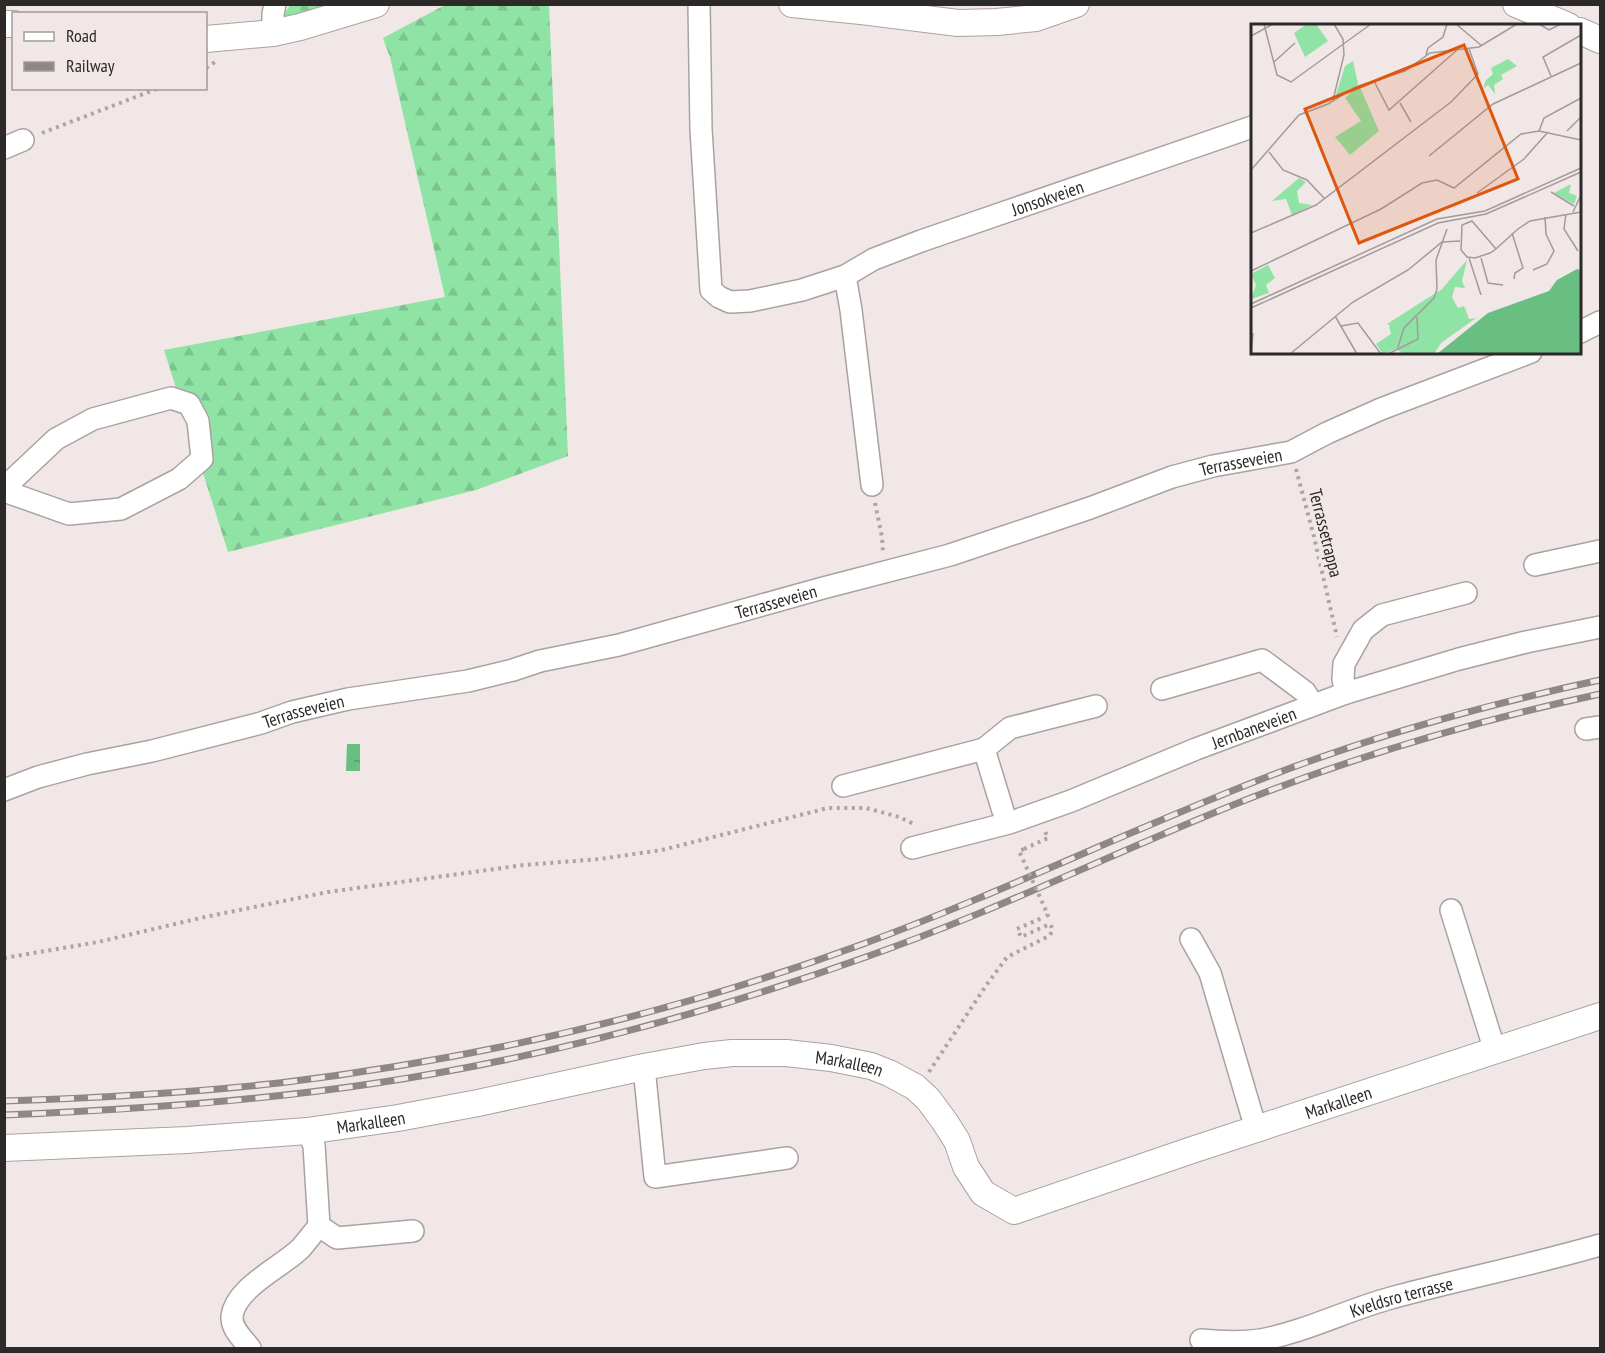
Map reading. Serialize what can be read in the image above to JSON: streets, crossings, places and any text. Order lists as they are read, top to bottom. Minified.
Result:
{"streets":{"main road":["Markalleen"],"street":["Jonsokveien","Terrasseveien","Jernbaneveien","Kveldsro terrasse"],"path":["Terrassetrappa"]},"crossings":[["Terrasseveien","Terrassetrappa"]],"legend":["Road","Railway"]}
